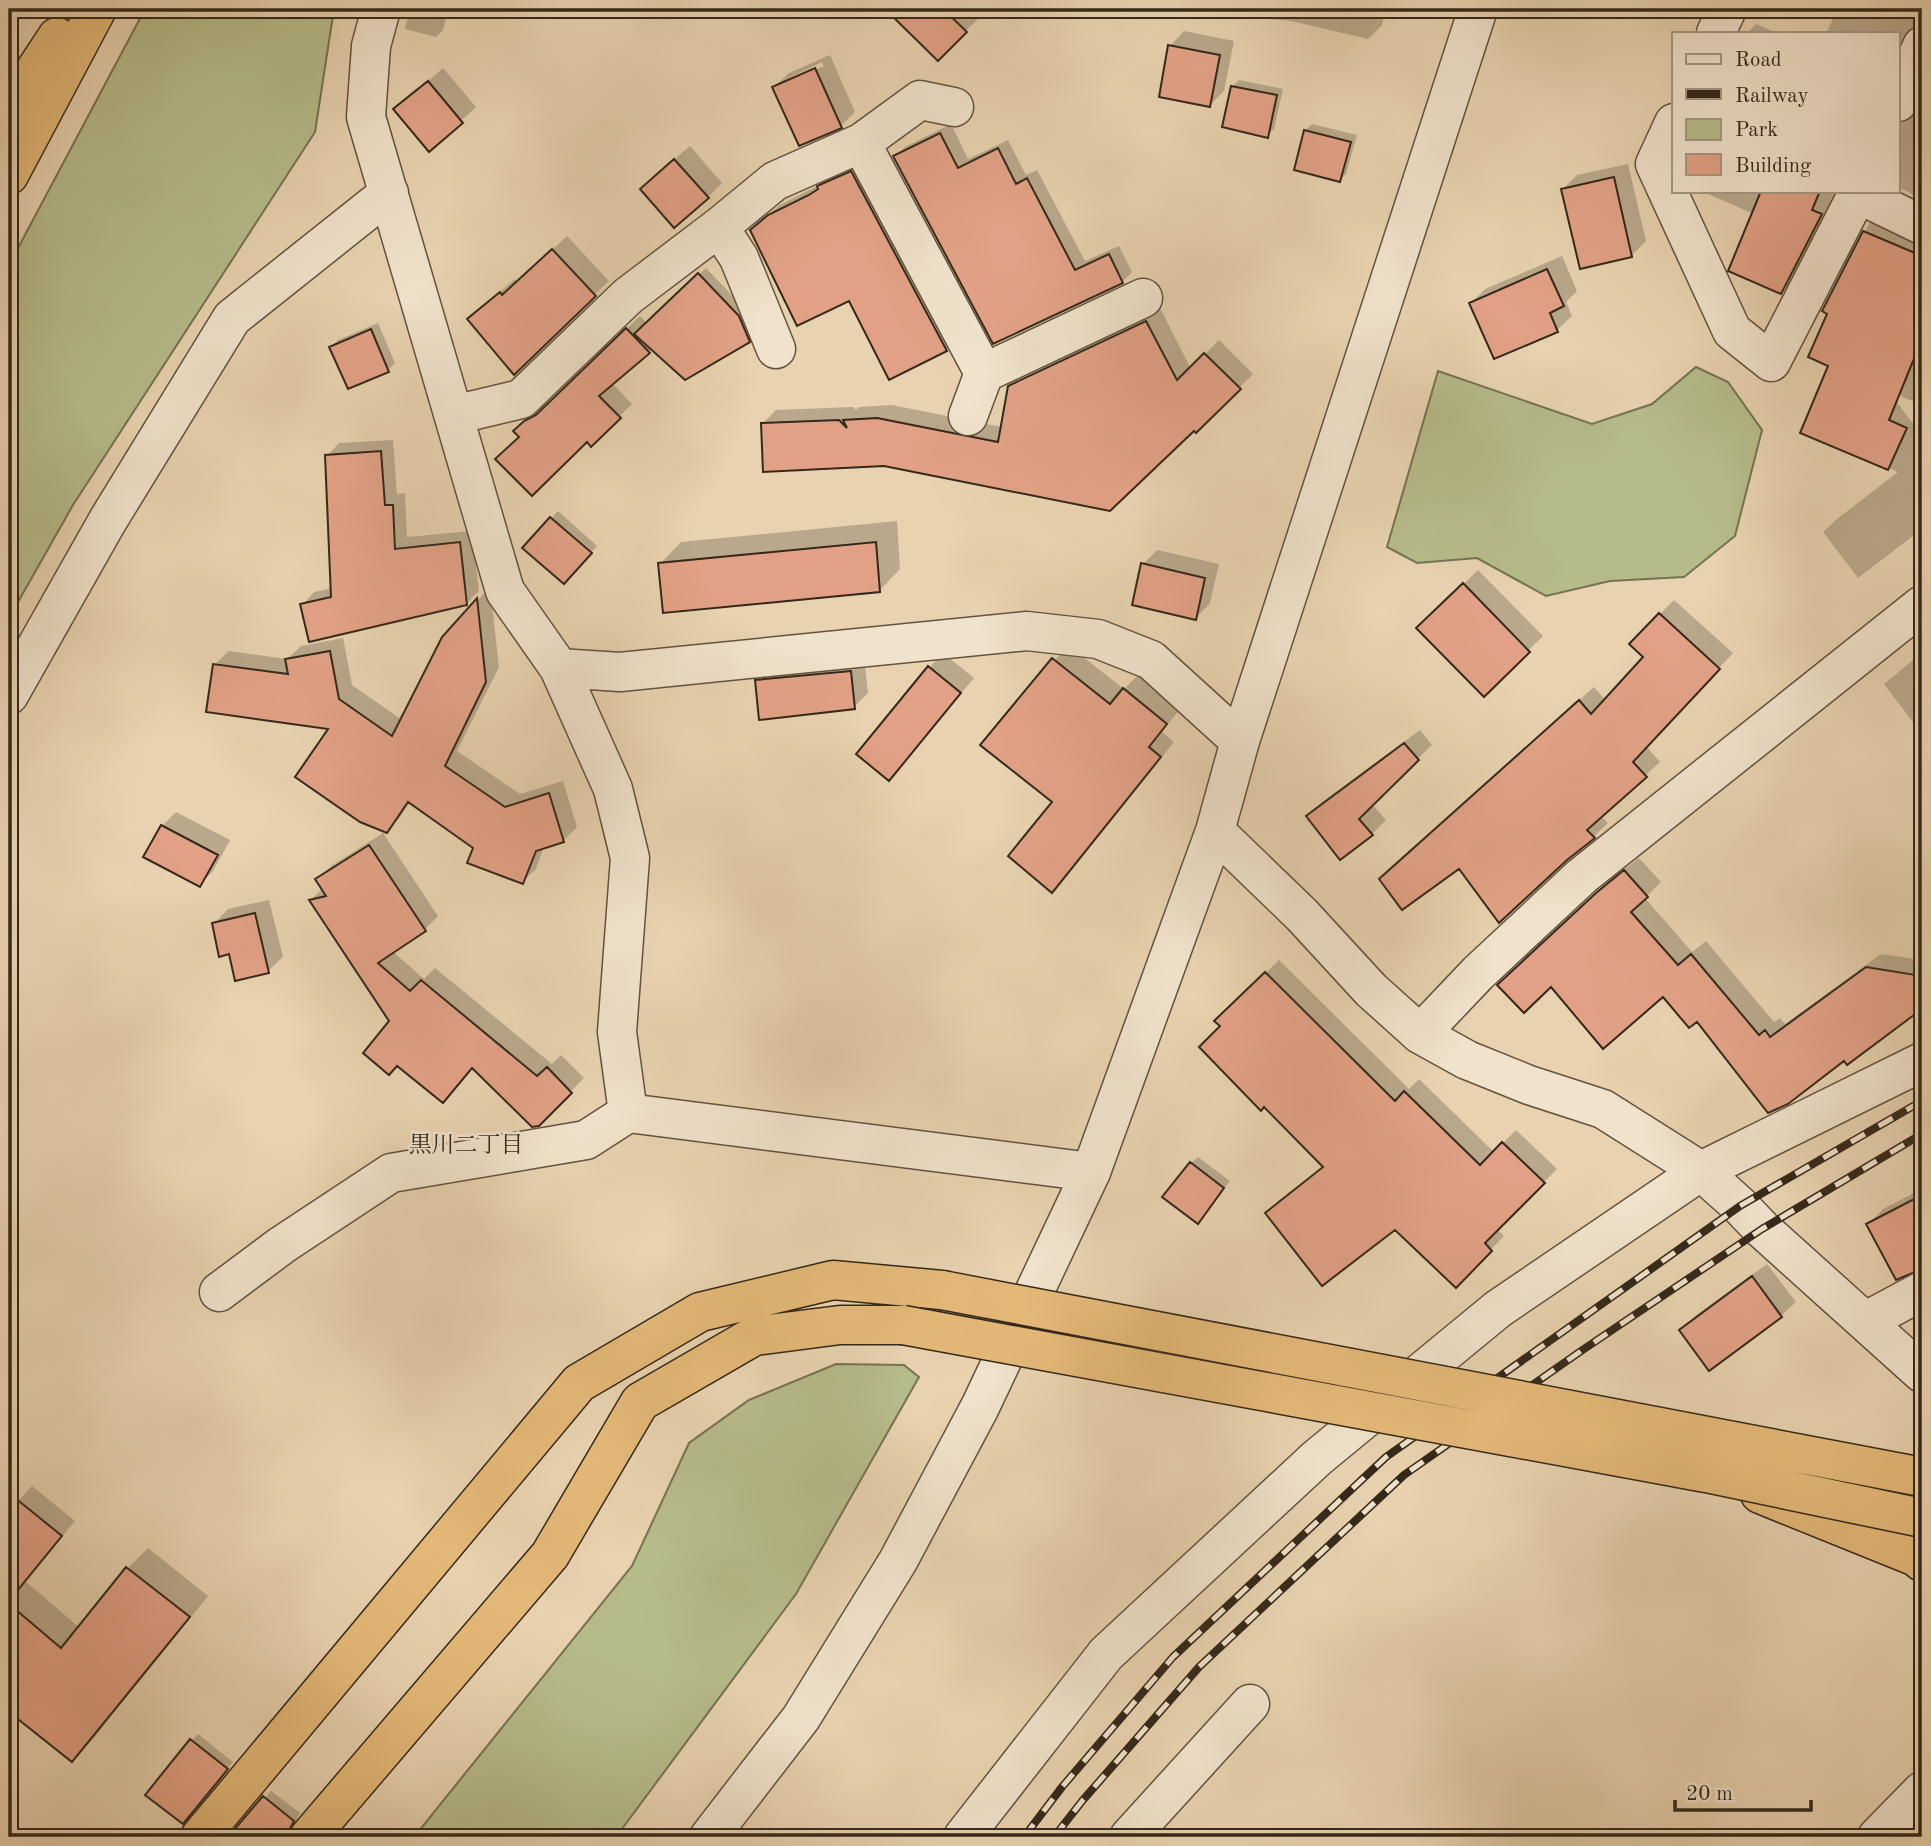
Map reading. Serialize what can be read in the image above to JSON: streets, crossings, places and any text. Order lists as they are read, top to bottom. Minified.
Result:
{"districts":["黒川二丁目"],"legend":["Road","Railway","Park","Building"],"scale_bar":"20 m"}
